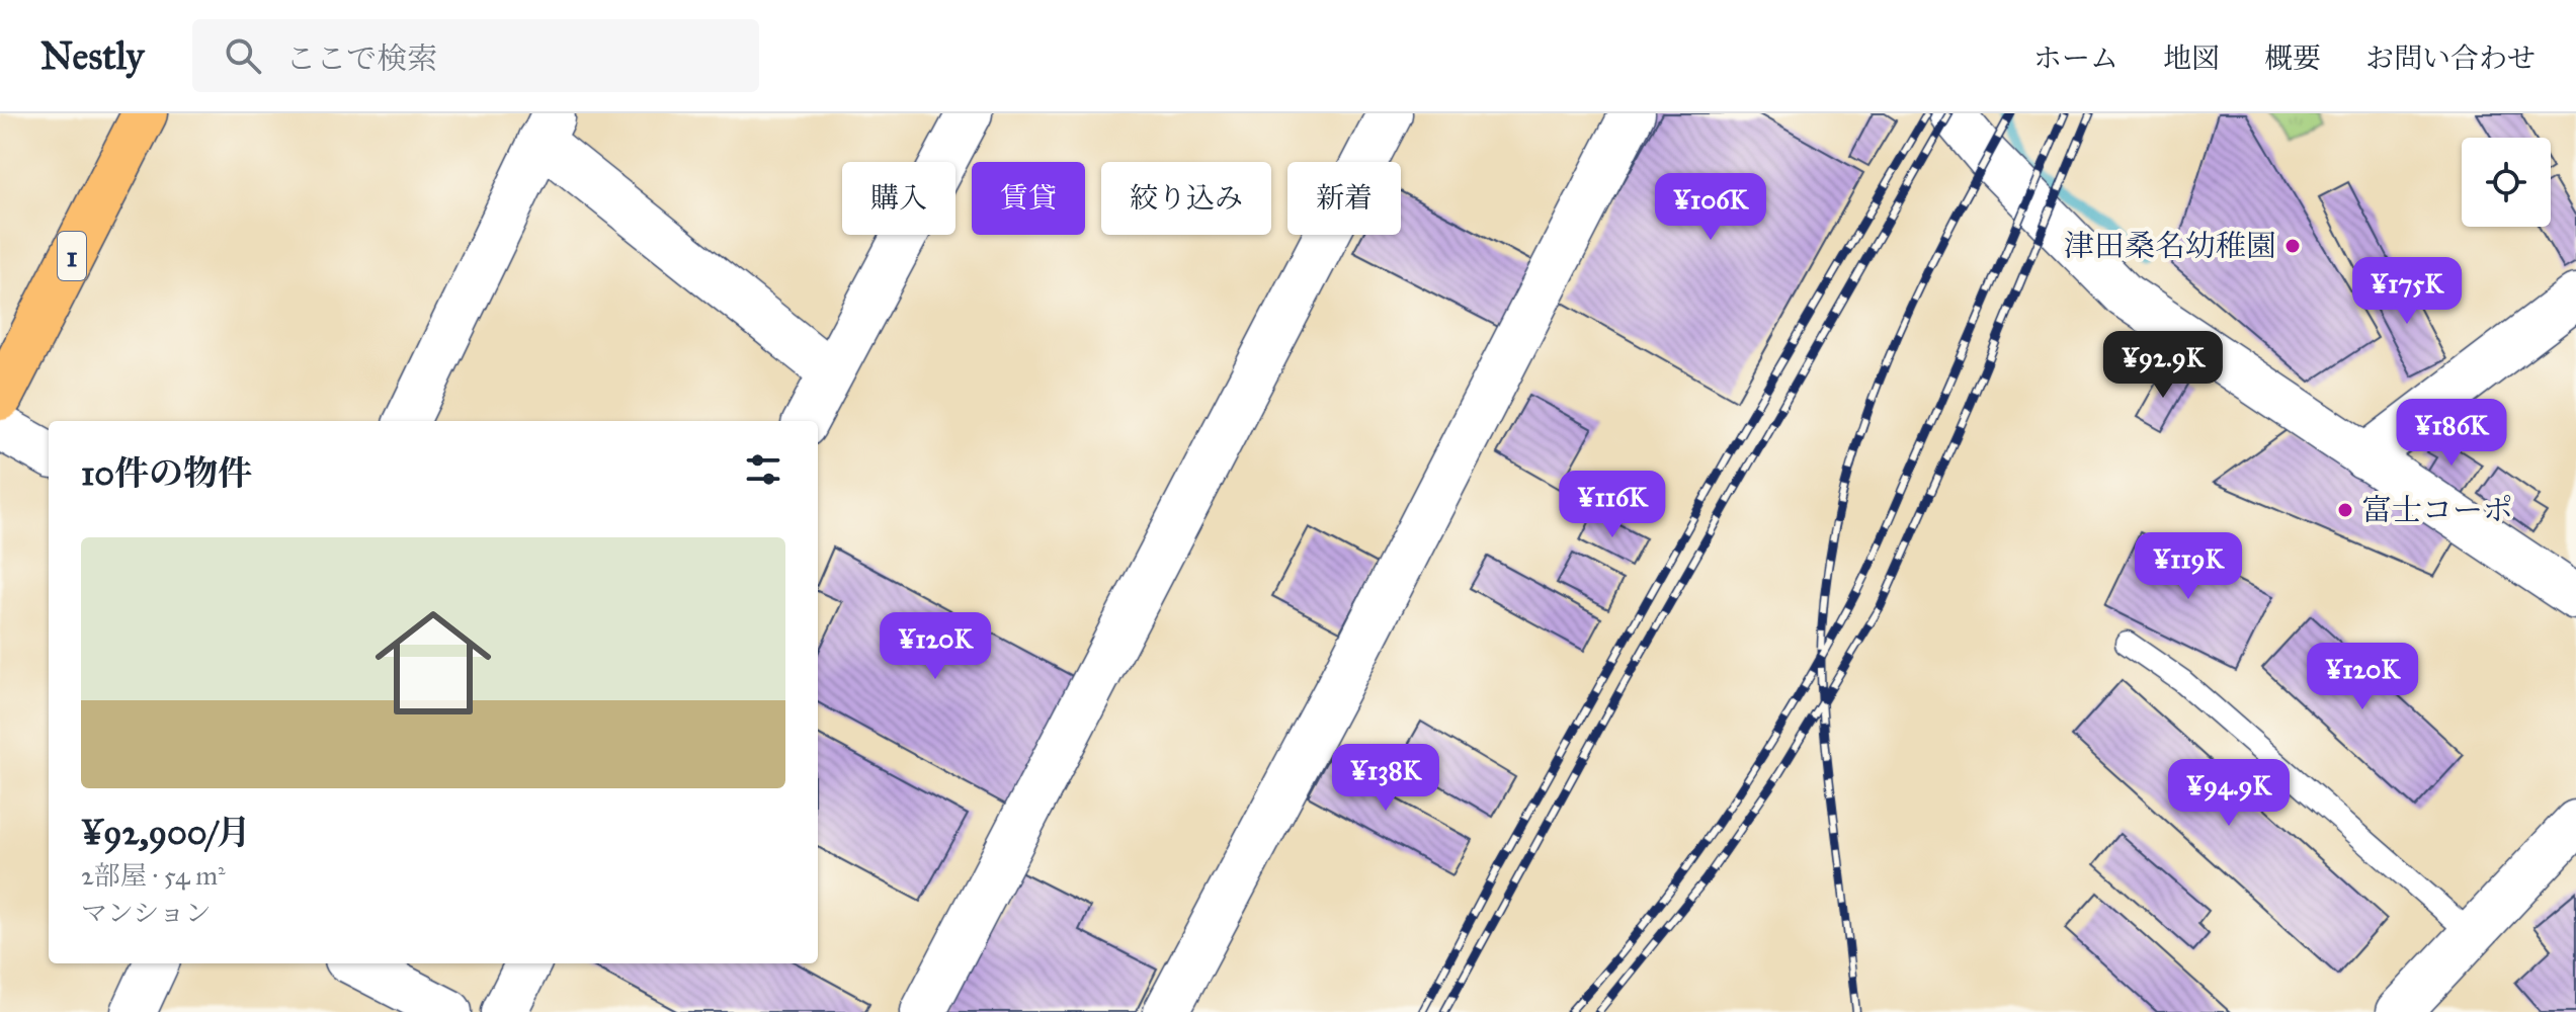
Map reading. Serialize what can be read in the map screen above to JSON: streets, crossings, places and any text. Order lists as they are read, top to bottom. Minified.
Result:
{"streets":{"highway":["1"]},"places":["津田桑名幼稚園","富士コーポ"],"page":{"header":"Nestly","search":"ここで検索","nav":["ホーム","地図","概要","お問い合わせ"],"chip":["購入","賃貸","絞り込み","新着"],"price":["¥106K","¥175K","¥92.9K","¥186K","¥116K","¥119K","¥120K","¥120K","¥138K","¥94.9K"],"heading":"10件の物件","list":[{"name":"¥92,900/月","note":"2部屋 · 54 m² · マンション"}]}}
